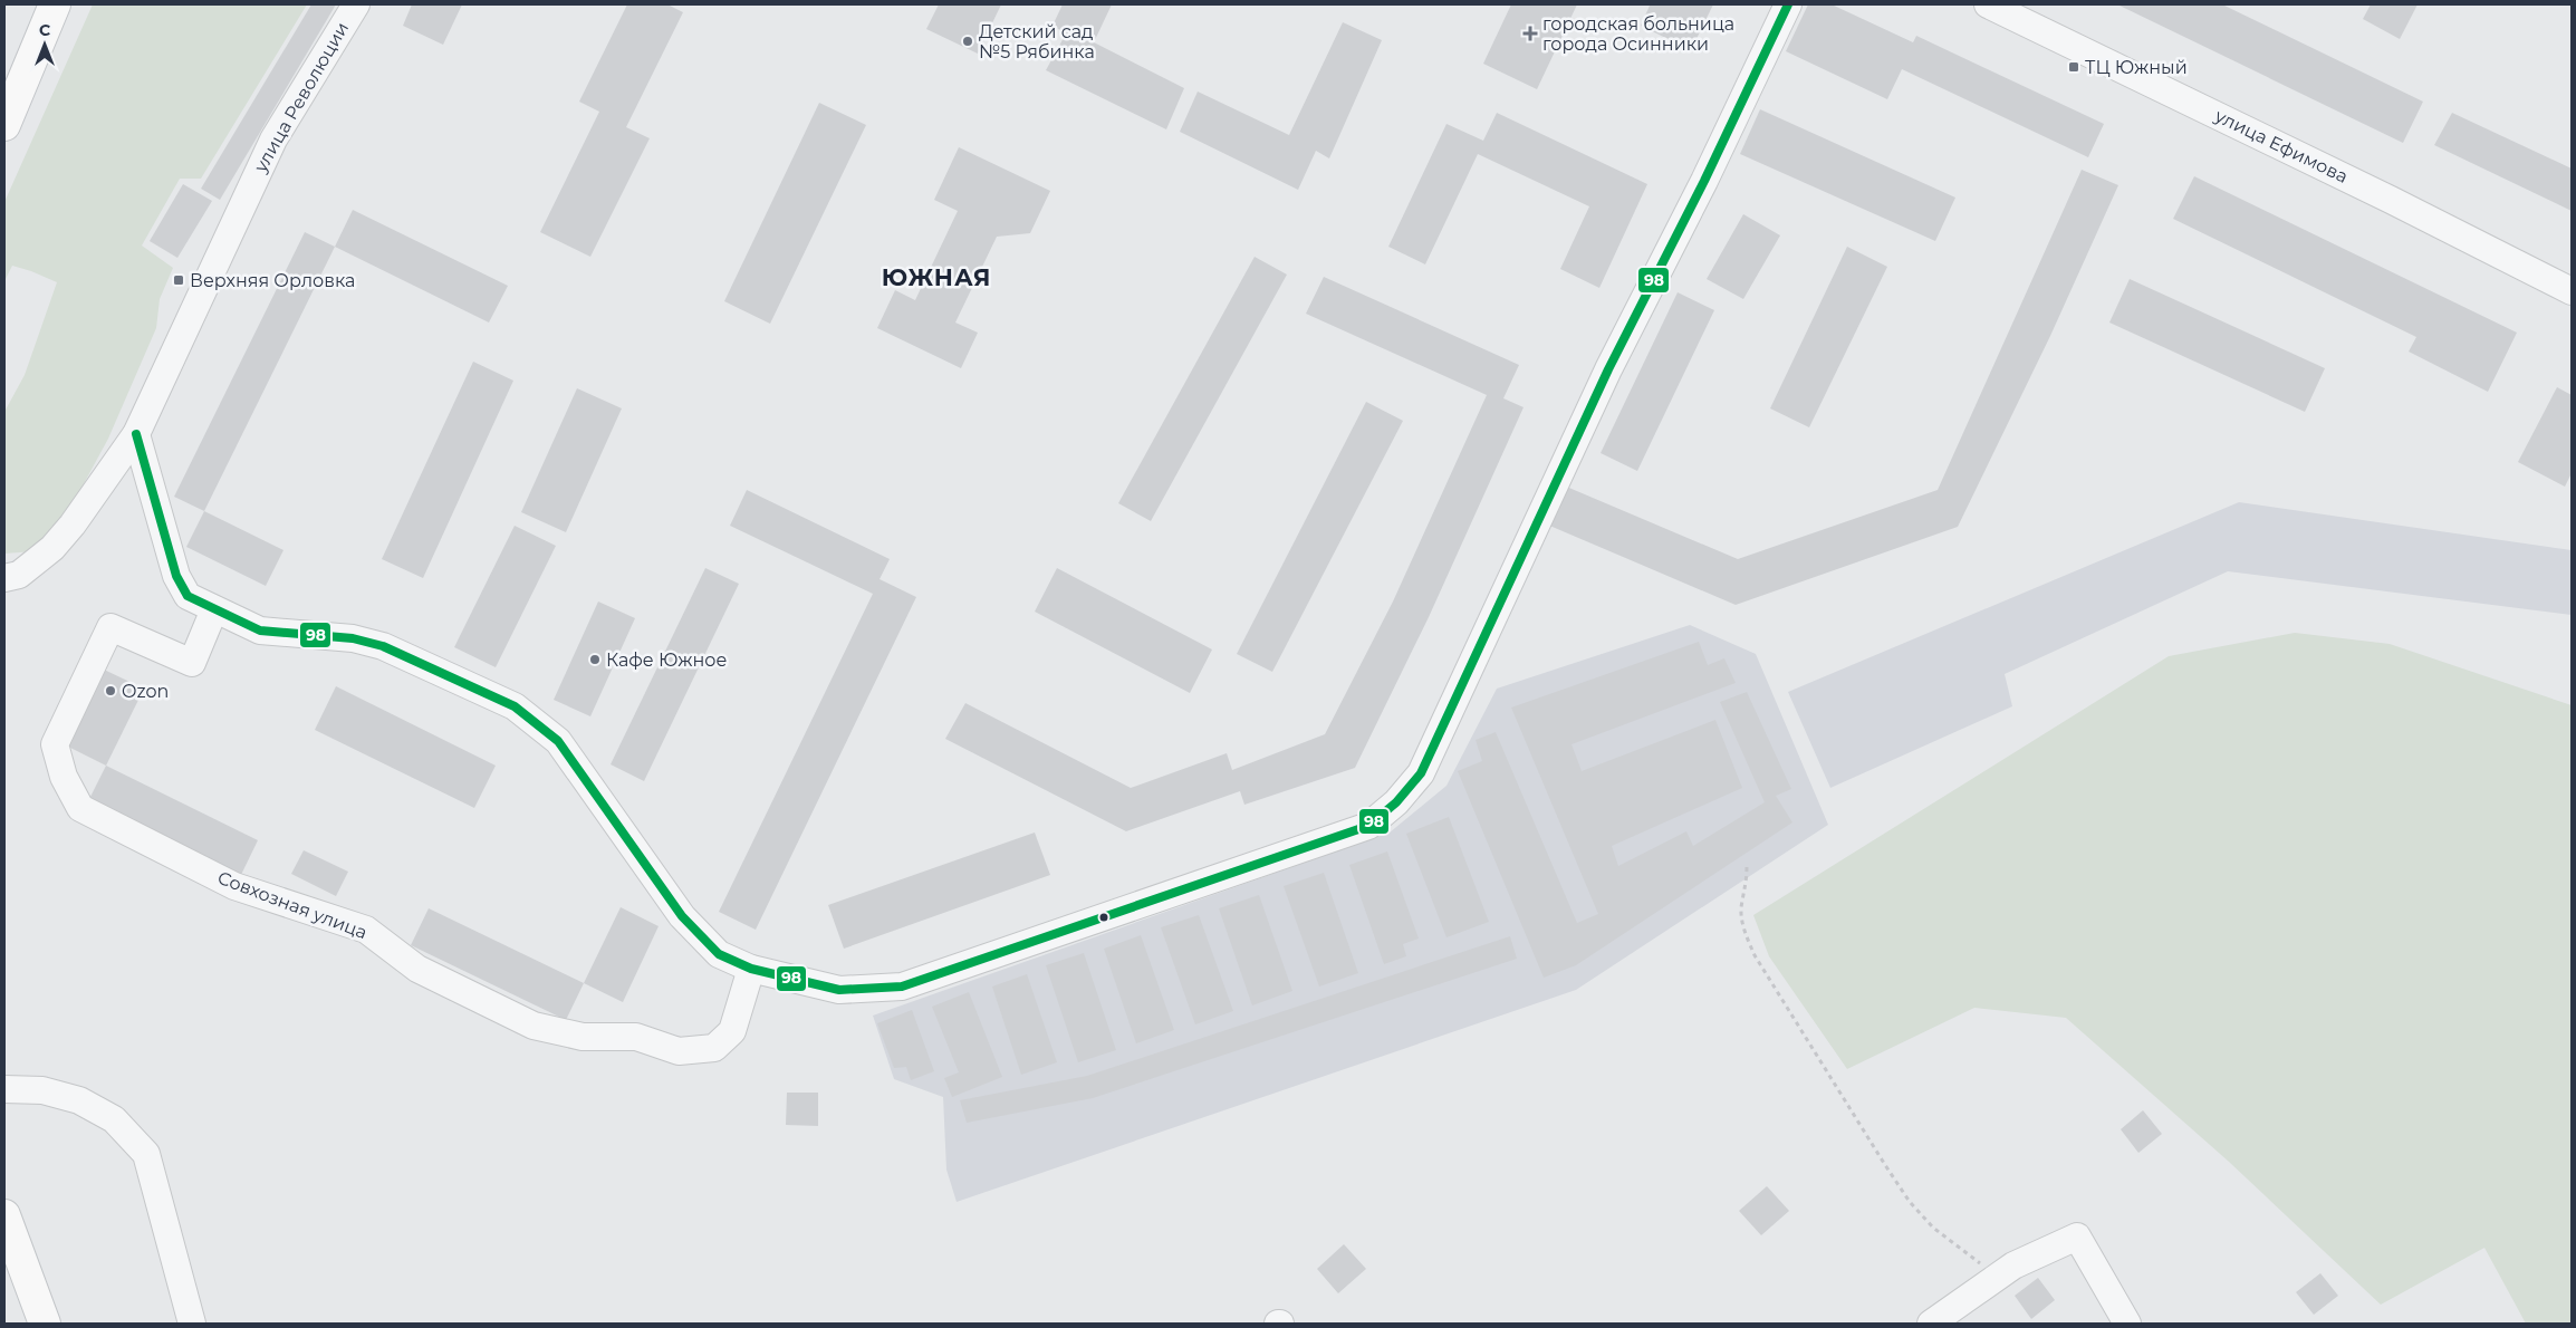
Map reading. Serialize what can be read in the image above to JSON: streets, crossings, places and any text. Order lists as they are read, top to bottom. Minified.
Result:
{"streets":{"street":["улица Революции","улица Ефимова","Совхозная улица"]},"districts":["ЮЖНАЯ"],"places":{"health":["городская больница города Осинники"],"other":["Детский сад №5 Рябинка","Кафе Южное","Ozon"],"transit":["ТЦ Южный","Верхняя Орловка"]},"lines":["transit line 98"],"north":"top"}
